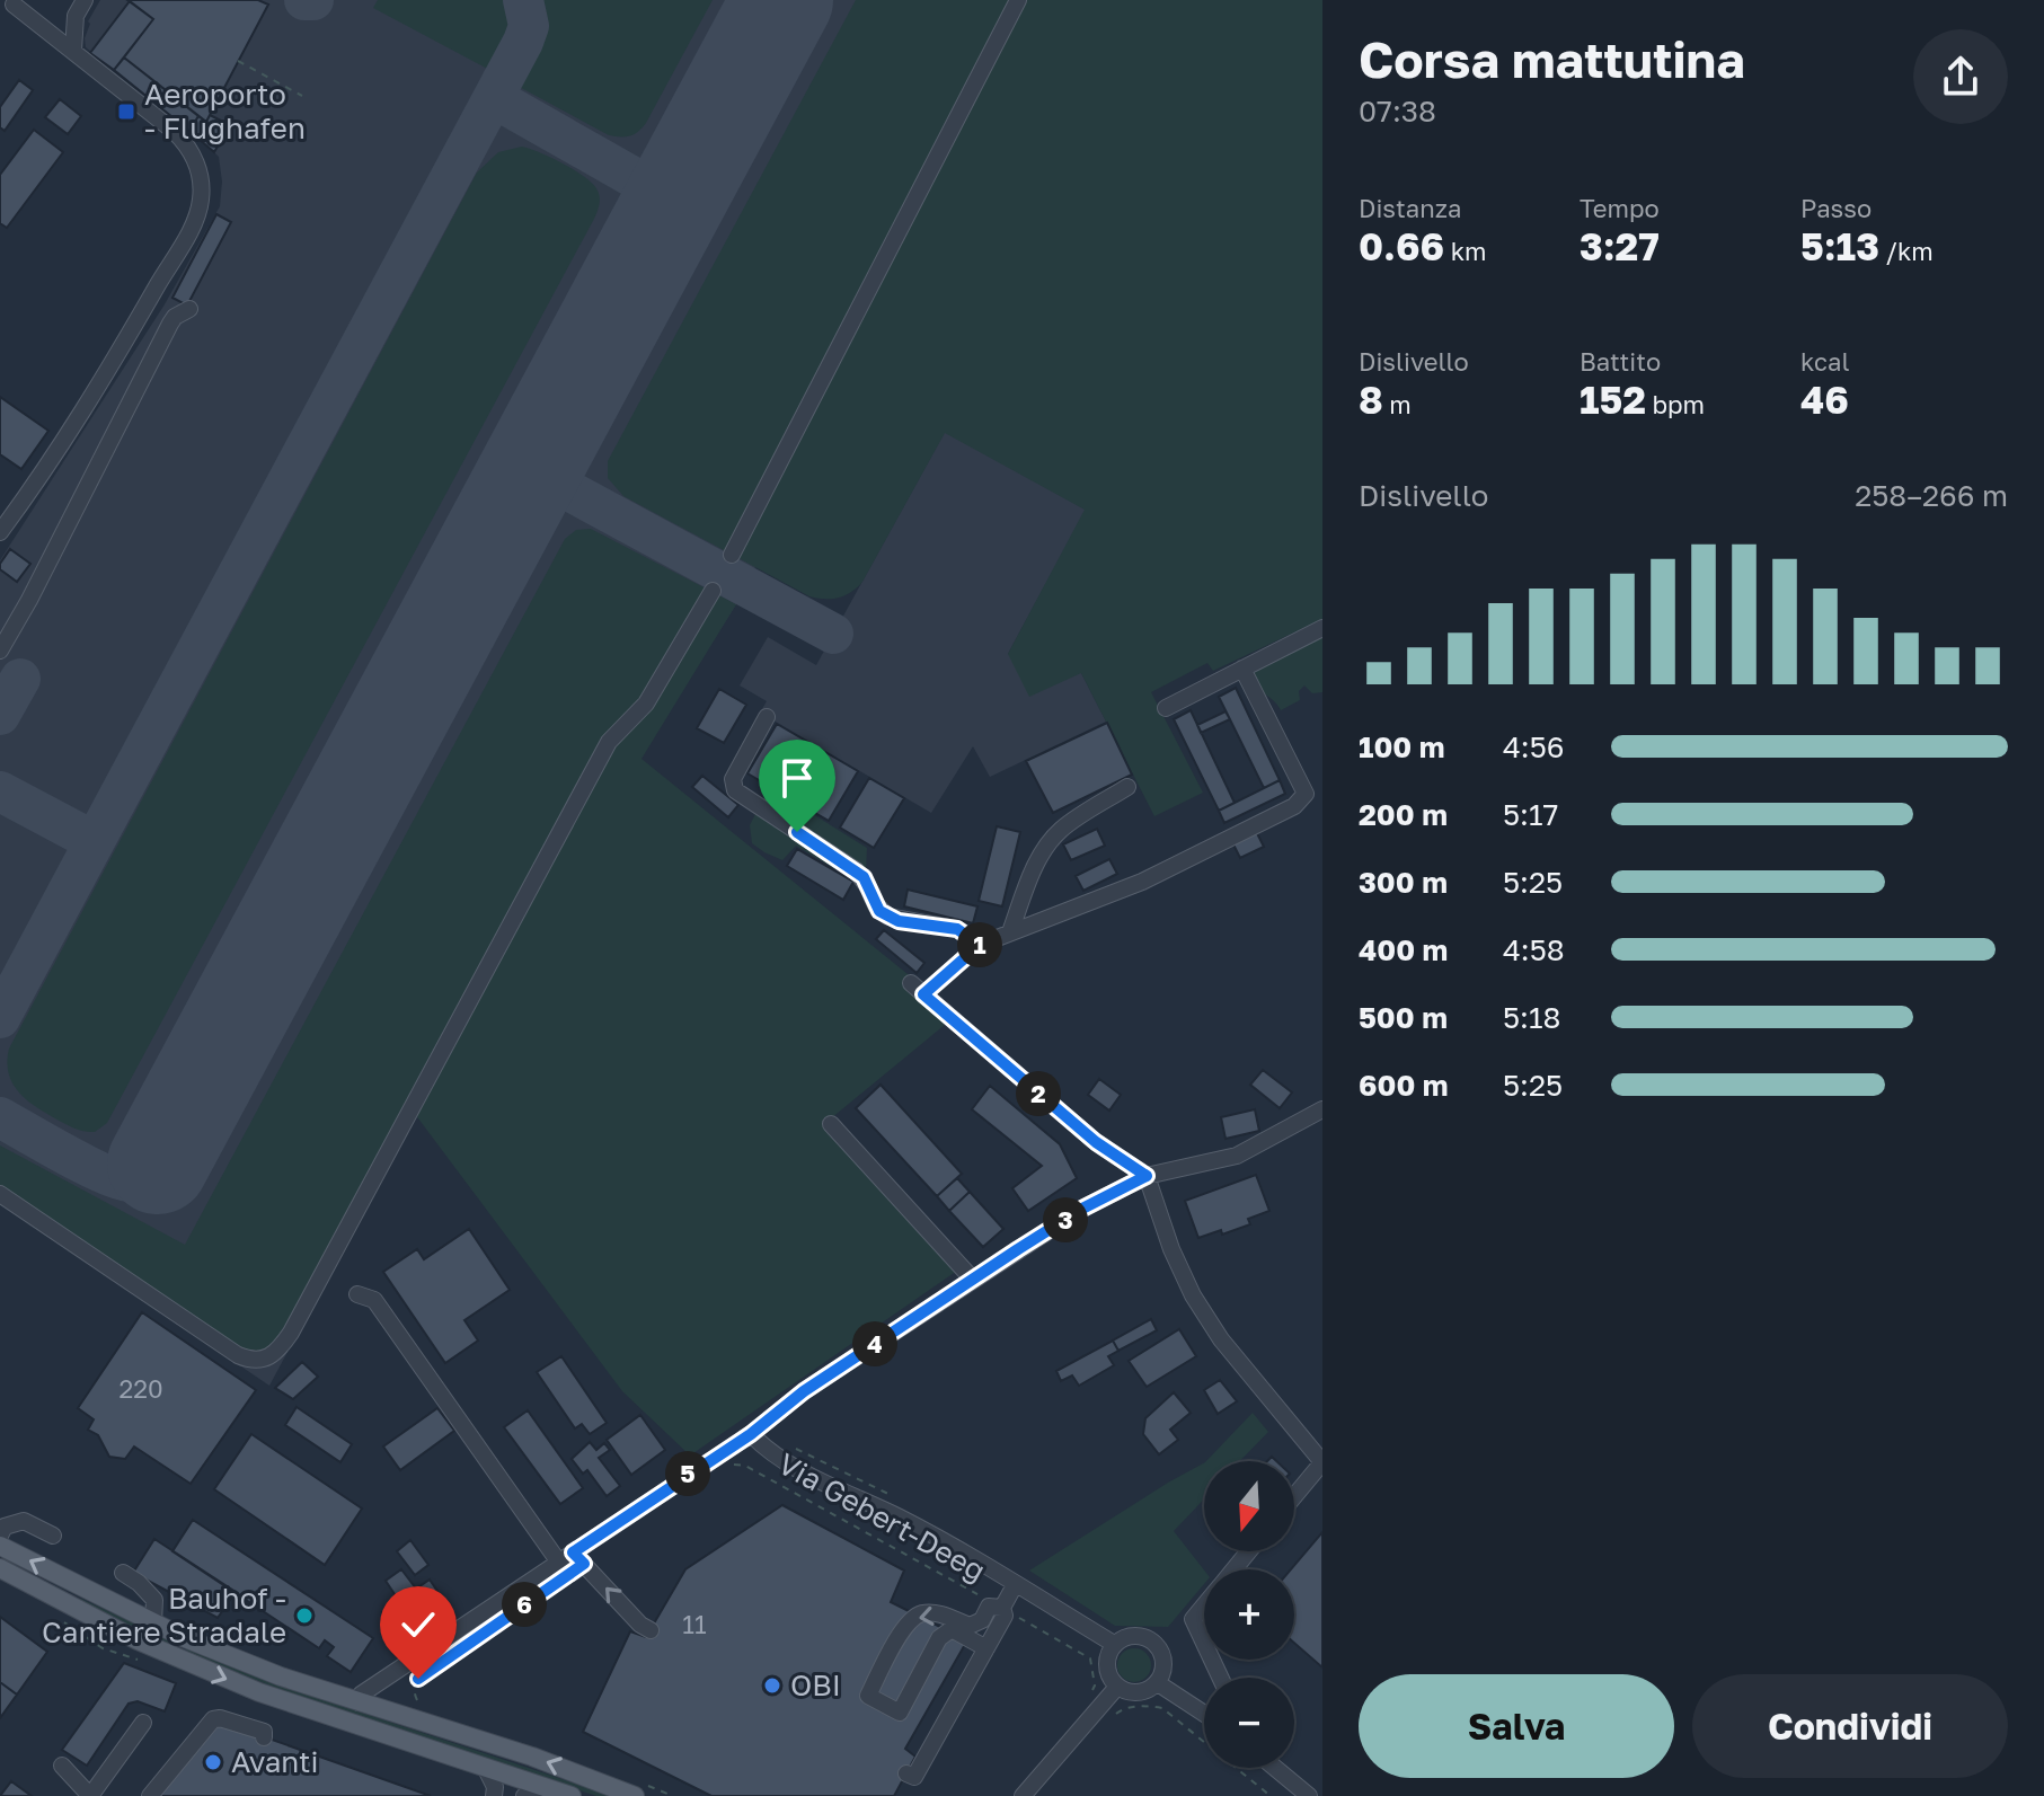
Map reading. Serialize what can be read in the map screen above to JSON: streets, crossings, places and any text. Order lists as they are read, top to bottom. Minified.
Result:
{"streets":{"path":["Via Gebert-Deeg"]},"places":{"transit":["Aeroporto - Flughafen"],"other":["Bauhof - Cantiere Stradale","OBI","Avanti"]},"house_numbers":["220","11"],"north":"bottom","page":{"heading":["Corsa mattutina","07:38"],"stats":[["Distanza","0.66 km"],["Tempo","3:27"],["Passo","5:13 /km"],["Dislivello","8 m"],["Battito","152 bpm"],["kcal","46"]],"chart":["Dislivello","258–266 m"],"list":[{"name":"100 m","note":"4:56"},{"name":"200 m","note":"5:17"},{"name":"300 m","note":"5:25"},{"name":"400 m","note":"4:58"},{"name":"500 m","note":"5:18"},{"name":"600 m","note":"5:25"}],"pins":["1","2","3","4","5","6"],"map_buttons":["+","−"],"buttons":["Salva","Condividi"]}}
